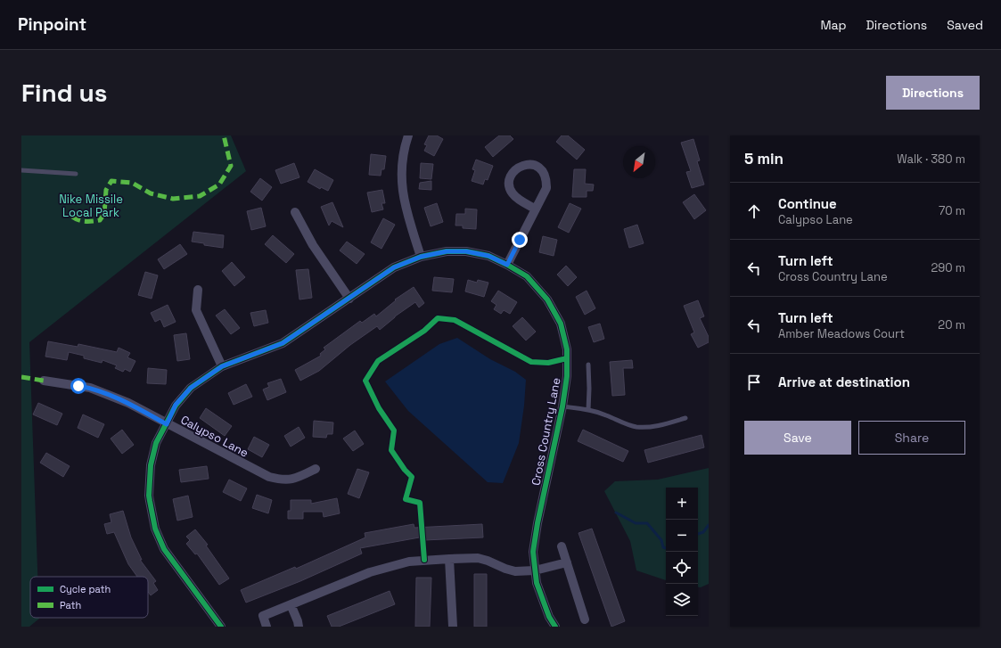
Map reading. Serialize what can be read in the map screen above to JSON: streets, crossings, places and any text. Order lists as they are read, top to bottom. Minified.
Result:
{"streets":{"street":["Cross Country Lane","Calypso Lane"]},"crossings":[["Cross Country Lane","Calypso Lane"]],"parks":["Nike Missile Local Park"],"legend":["Cycle path","Path"],"north":"bottom left","page":{"header":"Pinpoint","nav":["Map","Directions","Saved"],"buttons":["Directions",["Save","Share"]],"title":"Find us","heading":["5 min","Walk · 380 m"],"list":[["Continue","Calypso Lane","70 m"],["Turn left","Cross Country Lane","290 m"],["Turn left","Amber Meadows Court","20 m"],"Arrive at destination"],"map_buttons":["+","−"]}}
